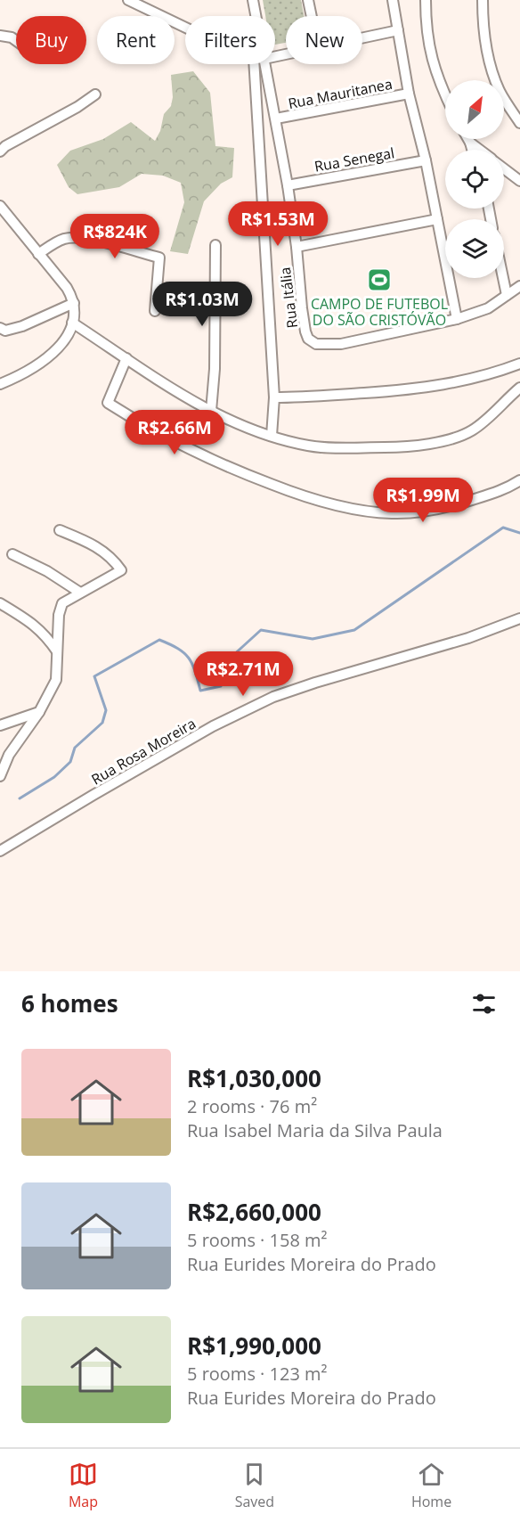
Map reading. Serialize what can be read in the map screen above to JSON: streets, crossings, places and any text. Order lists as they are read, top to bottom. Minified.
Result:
{"streets":{"street":["Rua Mauritanea","Rua Senegal","Rua Itália","Rua Rosa Moreira"]},"crossings":[["Rua Mauritanea","Rua Itália"],["Rua Senegal","Rua Itália"]],"places":{"sports":["CAMPO DE FUTEBOL DO SÃO CRISTÓVÃO"]},"north":"top right","page":{"chip":["Buy","Rent","Filters","New"],"price":["R$1.53M","R$824K","R$1.03M","R$2.66M","R$1.99M","R$2.71M"],"heading":"6 homes","list":[{"name":"R$1,030,000","note":"2 rooms · 76 m² · Rua Isabel Maria da Silva Paula"},{"name":"R$2,660,000","note":"5 rooms · 158 m² · Rua Eurides Moreira do Prado"},{"name":"R$1,990,000","note":"5 rooms · 123 m² · Rua Eurides Moreira do Prado"}],"tabs":["Map","Saved","Home"]}}
